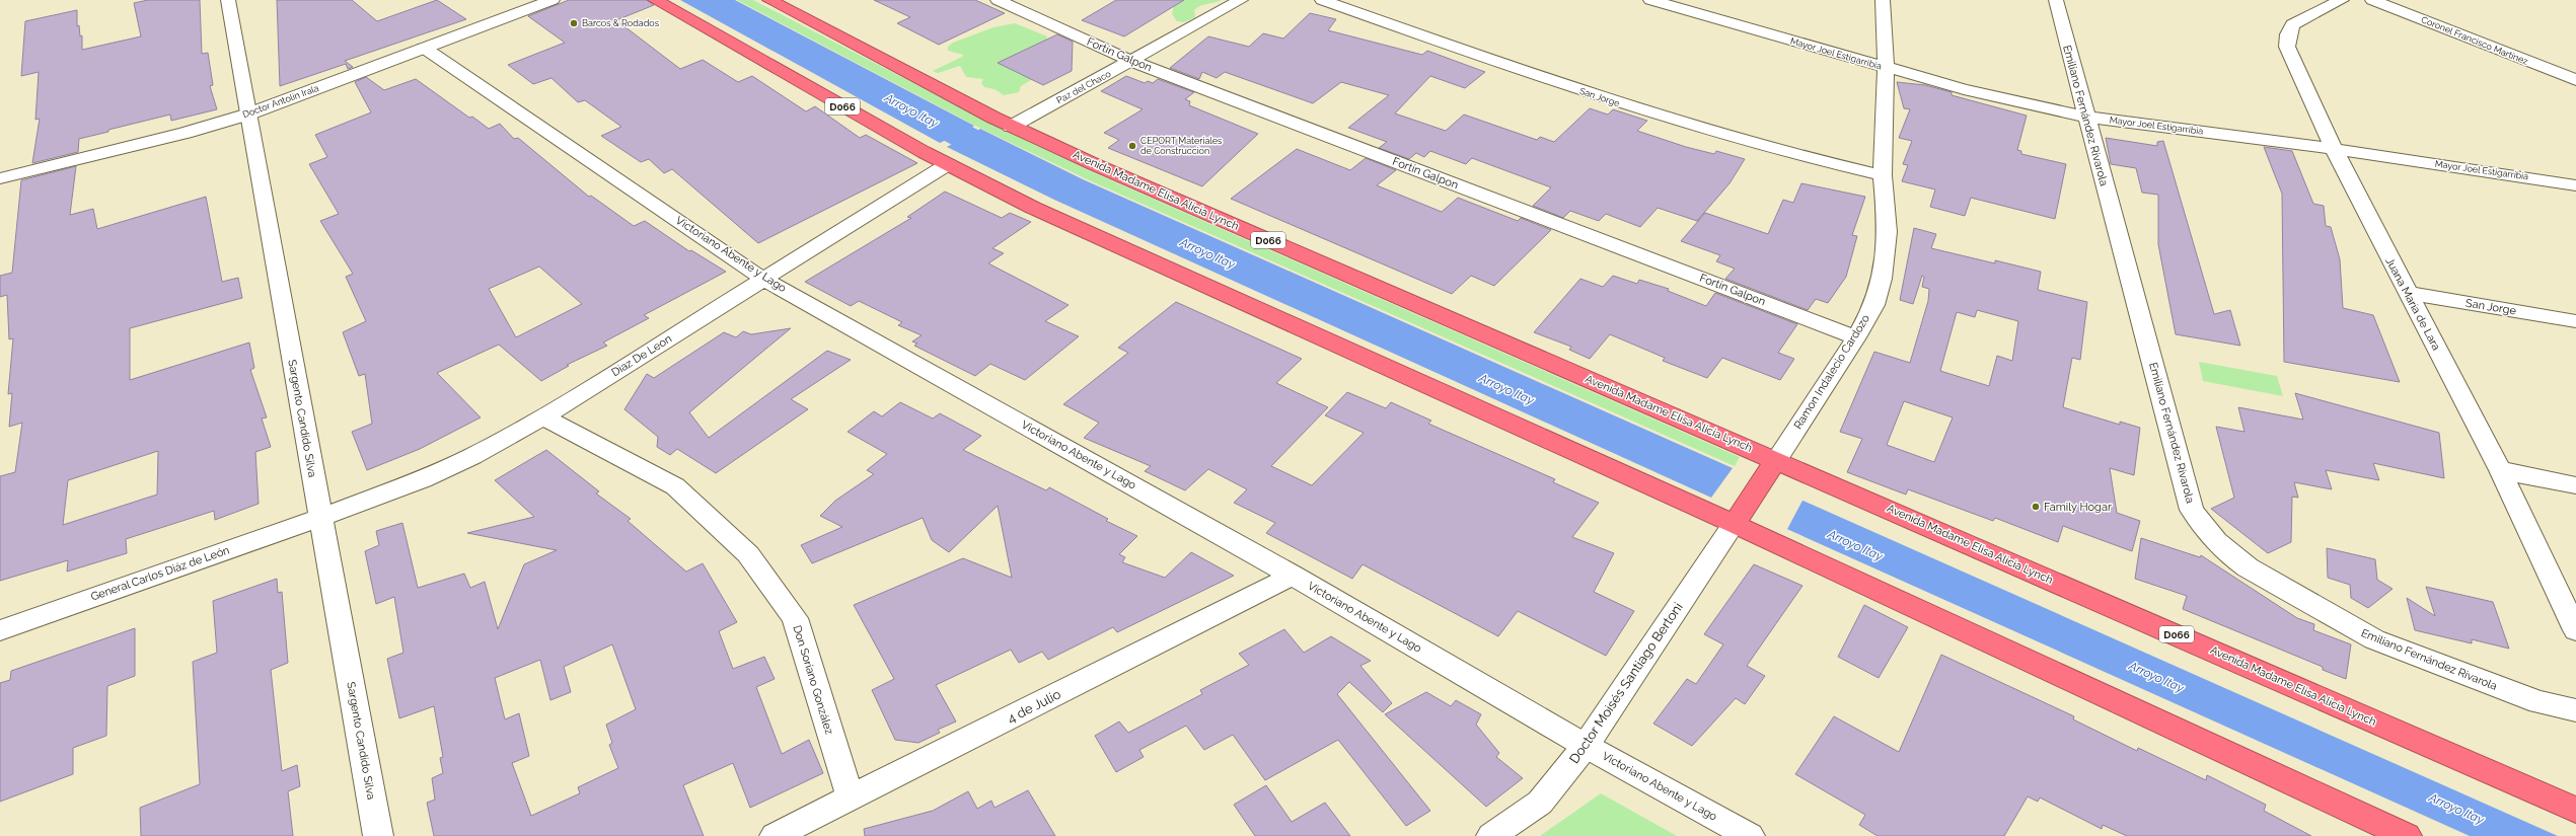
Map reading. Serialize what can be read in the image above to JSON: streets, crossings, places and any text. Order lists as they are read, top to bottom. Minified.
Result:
{"streets":{"highway":["D066","Avenida Madame Elisa Alicia Lynch","Ramon Indalecio Cardozo"],"street":["Coronel Francisco Martínez","Mayor Joel Estigarribia","Fortín Galpon","Paz del Chaco","San Jorge","Doctor Antolín Irala","Emiliano Fernández Rivarola","Victoriano Abente y Lago","Juana María de Lara","Diaz De Leon","Sargento Candido Silva","General Carlos Diáz de León","Don Soriano González","Doctor Moisés Santiago Bertoni","4 de Julio"]},"crossings":[["Mayor Joel Estigarribia","Emiliano Fernández Rivarola"],["Mayor Joel Estigarribia","Juana María de Lara"],["Mayor Joel Estigarribia","Ramon Indalecio Cardozo"],["Fortín Galpon","Paz del Chaco"],["Fortín Galpon","Ramon Indalecio Cardozo"],["Paz del Chaco","Avenida Madame Elisa Alicia Lynch"],["San Jorge","Juana María de Lara"],["San Jorge","Ramon Indalecio Cardozo"],["Doctor Antolín Irala","Victoriano Abente y Lago"],["Doctor Antolín Irala","Sargento Candido Silva"],["D066","Diaz De Leon"],["D066","Ramon Indalecio Cardozo"],["D066","Doctor Moisés Santiago Bertoni"],["Avenida Madame Elisa Alicia Lynch","Ramon Indalecio Cardozo"],["Victoriano Abente y Lago","Diaz De Leon"],["Victoriano Abente y Lago","Doctor Moisés Santiago Bertoni"],["Victoriano Abente y Lago","4 de Julio"],["Diaz De Leon","Sargento Candido Silva"],["Diaz De Leon","General Carlos Diáz de León"],["Diaz De Leon","Don Soriano González"],["Ramon Indalecio Cardozo","Doctor Moisés Santiago Bertoni"],["Sargento Candido Silva","General Carlos Diáz de León"],["Don Soriano González","4 de Julio"]],"water":["Arroyo Itay"],"places":["Barcos & Rodados","CEPORT Materiales de Construccion","Family Hogar"]}
